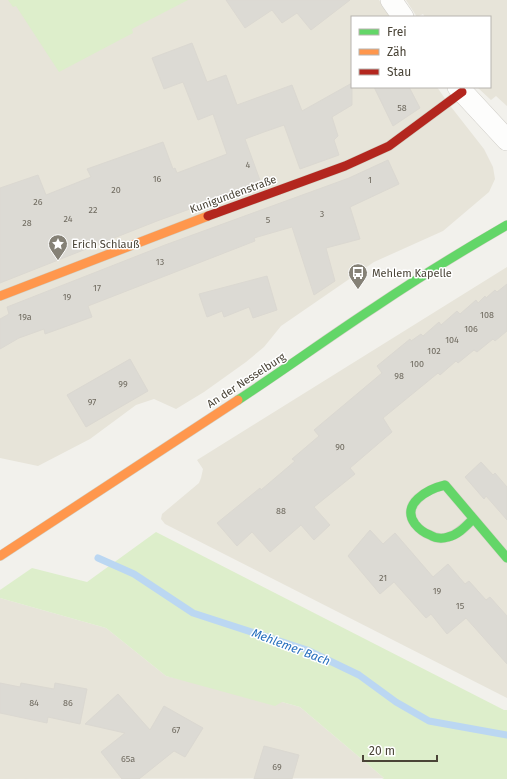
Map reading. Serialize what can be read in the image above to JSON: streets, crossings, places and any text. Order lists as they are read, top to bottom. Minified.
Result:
{"streets":{"street":["Kunigundenstraße","An der Nesselburg"]},"water":["Mehlemer Bach"],"places":{"place":["Erich Schlauß"],"bus stop":["Mehlem Kapelle"]},"house_numbers":["58","4","16","1","20","26","22","3","24","5","28","13","17","19","108","19a","106","104","102","100","98","99","97","90","88","21","19","15","84","86","67","65a","69"],"legend":["Frei","Zäh","Stau"],"scale_bar":"20 m"}
